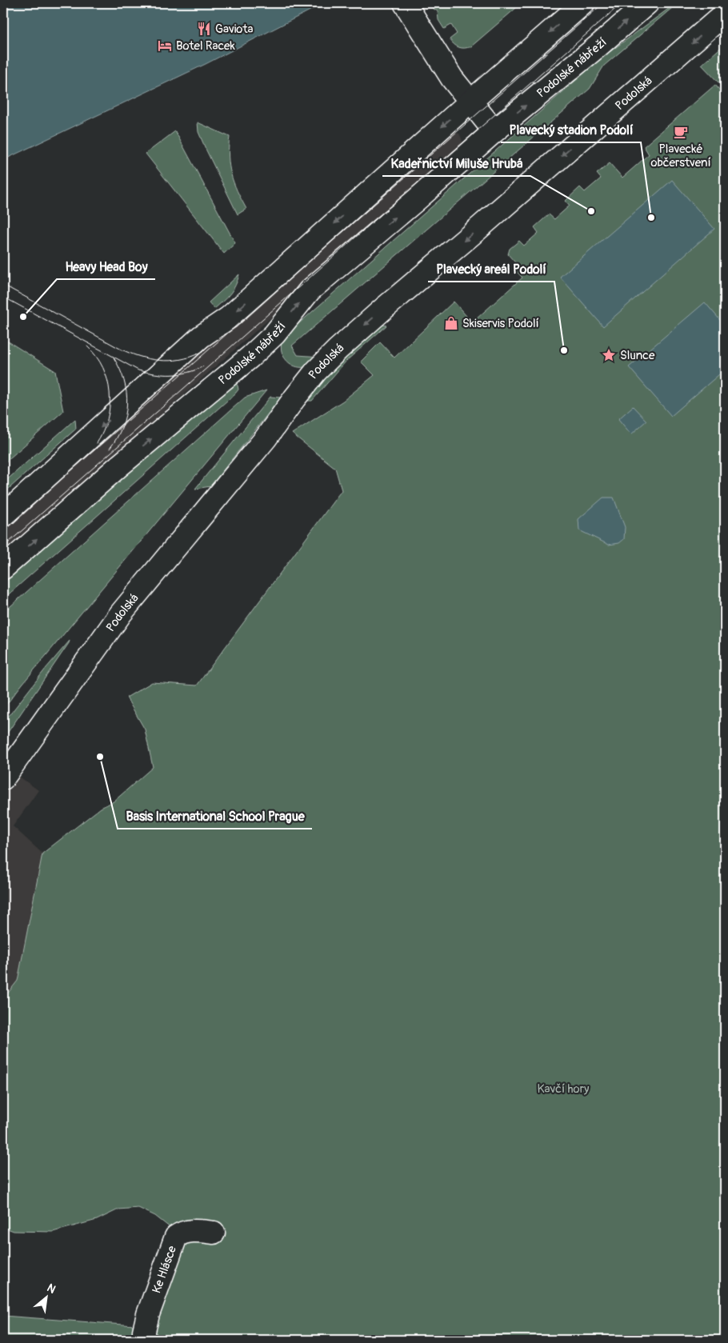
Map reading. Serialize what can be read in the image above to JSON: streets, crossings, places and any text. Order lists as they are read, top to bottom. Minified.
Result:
{"streets":{"main road":["Podolské nábřeží","Podolská","Ke Hlásce"]},"parks":["Kavčí hory"],"places":{"restaurant":["Gaviota"],"hotel":["Botel Racek"],"cafe":["Plavecké občerstvení"],"other":["Kadeřnictví Miluše Hrubá","Plavecký stadion Podolí","Heavy Head Boy","Plavecký areál Podolí","Basis International School Prague"],"shop":["Skiservis Podolí"],"place":["Slunce"]},"north":"top right"}
